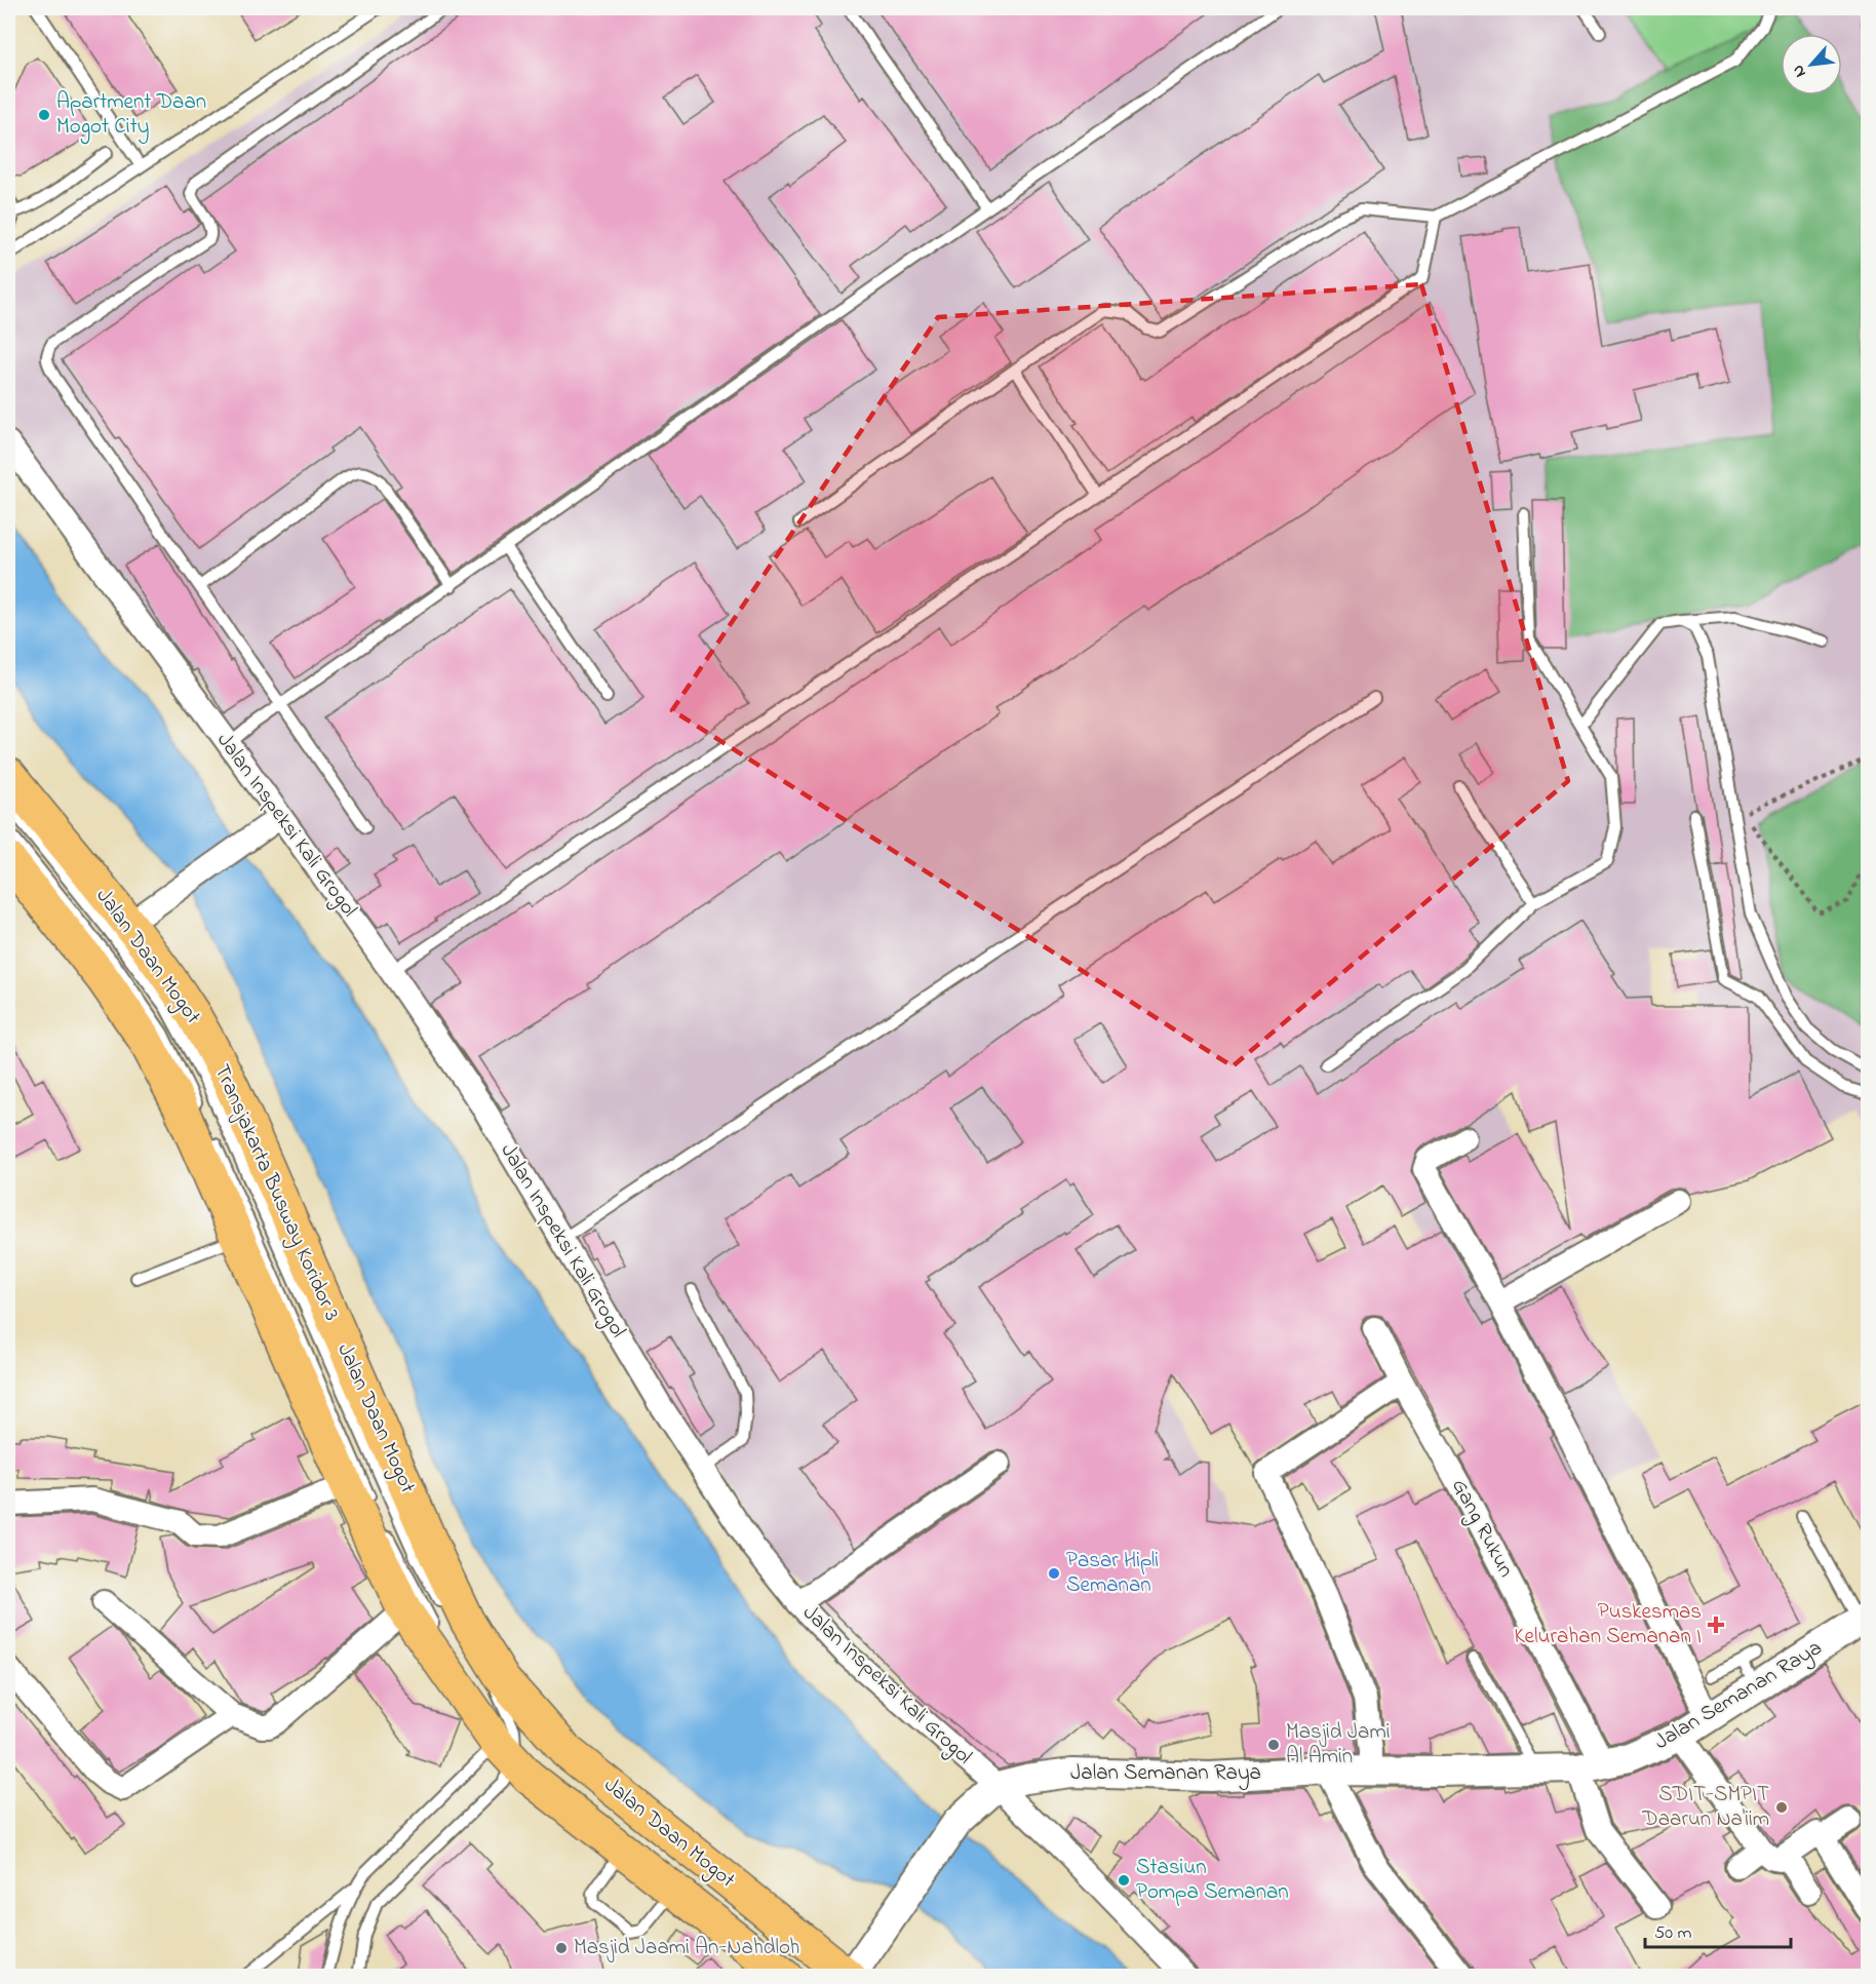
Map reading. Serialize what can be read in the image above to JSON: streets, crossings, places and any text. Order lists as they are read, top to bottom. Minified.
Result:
{"streets":{"highway":["Jalan Daan Mogot"],"street":["Jalan Inspeksi Kali Grogol","Gang Rukun","Jalan Semanan Raya"],"lane":["Transjakarta Busway Koridor 3"]},"crossings":[["Jalan Inspeksi Kali Grogol","Jalan Semanan Raya"],["Jalan Daan Mogot","Jalan Semanan Raya"],["Gang Rukun","Jalan Semanan Raya"]],"places":{"other":["Apartment Daan Mogot City","Pasar Hipli Semanan","Masjid Jami Al Amin","SDIT-SMPIT Daarun Na'iim","Stasiun Pompa Semanan","Masjid Jaami An-Nahdloh"],"health":["Puskesmas Kelurahan Semanan I"]},"scale_bar":"50 m","north":"bottom left"}
